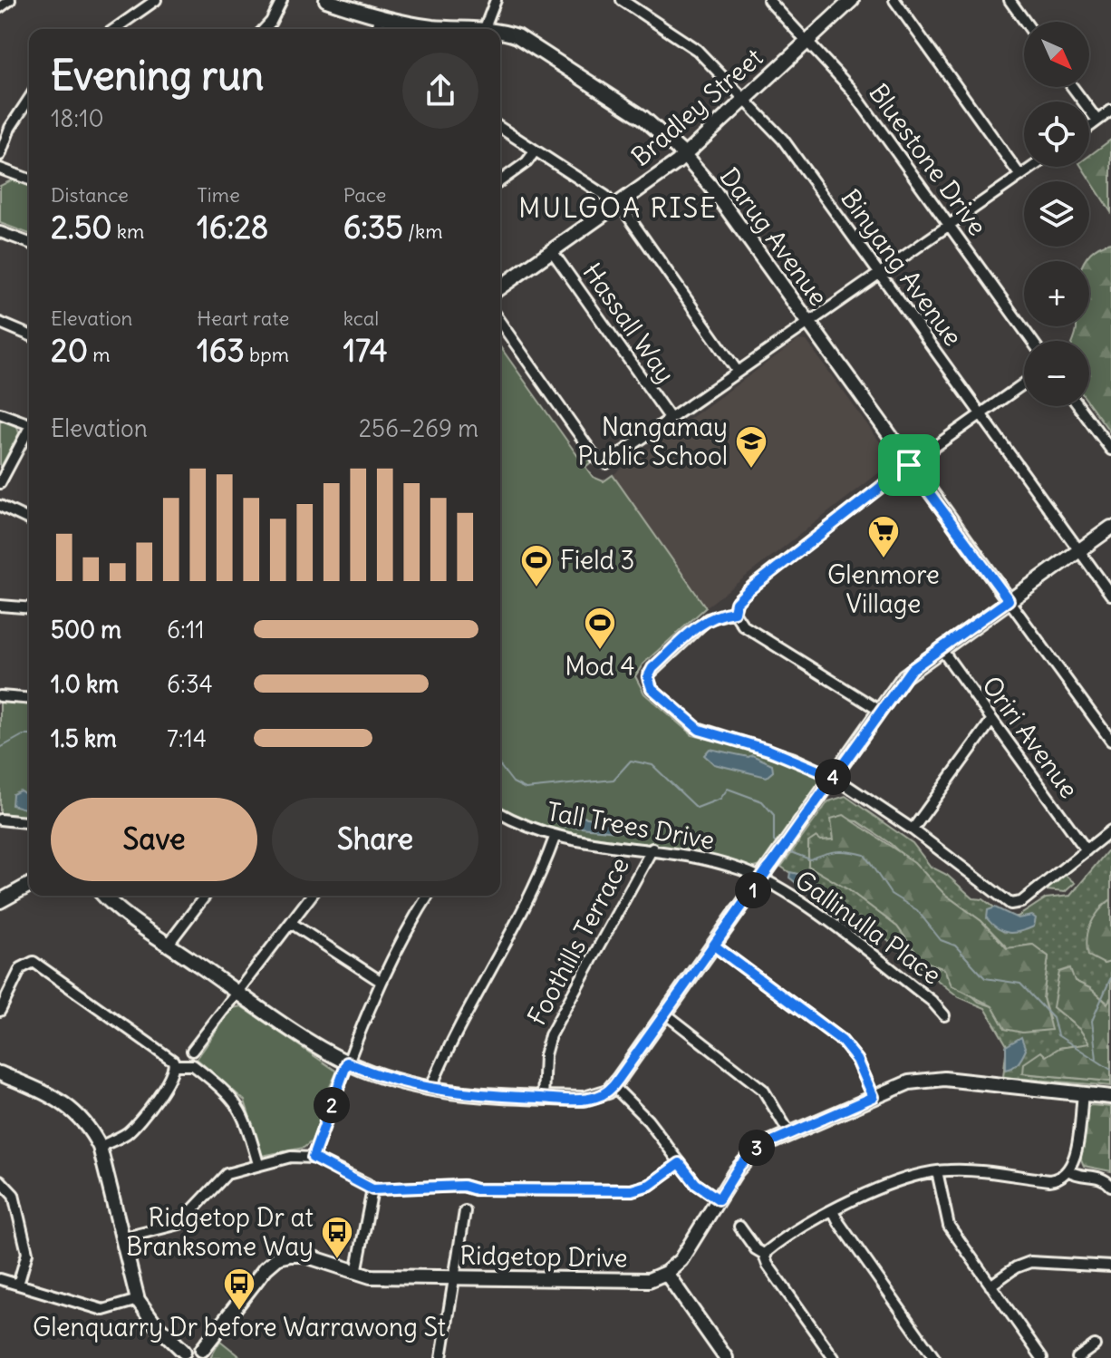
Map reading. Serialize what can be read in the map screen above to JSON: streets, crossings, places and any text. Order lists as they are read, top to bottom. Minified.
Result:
{"streets":{"street":["Bradley Street","Bluestone Drive","Darug Avenue","Binyang Avenue","Hassall Way","Oriri Avenue","Tall Trees Drive","Gallinulla Place","Foothills Terrace","Ridgetop Drive"]},"crossings":[["Bradley Street","Bluestone Drive"],["Bradley Street","Darug Avenue"],["Bradley Street","Binyang Avenue"],["Bradley Street","Hassall Way"],["Tall Trees Drive","Gallinulla Place"],["Tall Trees Drive","Foothills Terrace"]],"districts":["MULGOA RISE"],"places":{"school or university":["Nangamay Public School"],"supermarket":["Glenmore Village"],"sports":["Field 3","Mod 4"],"bus stop":["Ridgetop Dr at Branksome Way","Glenquarry Dr before Warrawong St"]},"north":"bottom right","page":{"map_buttons":["+","−"],"heading":["Evening run","18:10"],"stats":[["Distance","2.50 km"],["Time","16:28"],["Pace","6:35 /km"],["Elevation","20 m"],["Heart rate","163 bpm"],["kcal","174"]],"chart":["Elevation","256–269 m"],"list":[{"name":"500 m","note":"6:11"},{"name":"1.0 km","note":"6:34"},{"name":"1.5 km","note":"7:14"}],"pins":["4","1","2","3"],"buttons":["Save","Share"]}}
